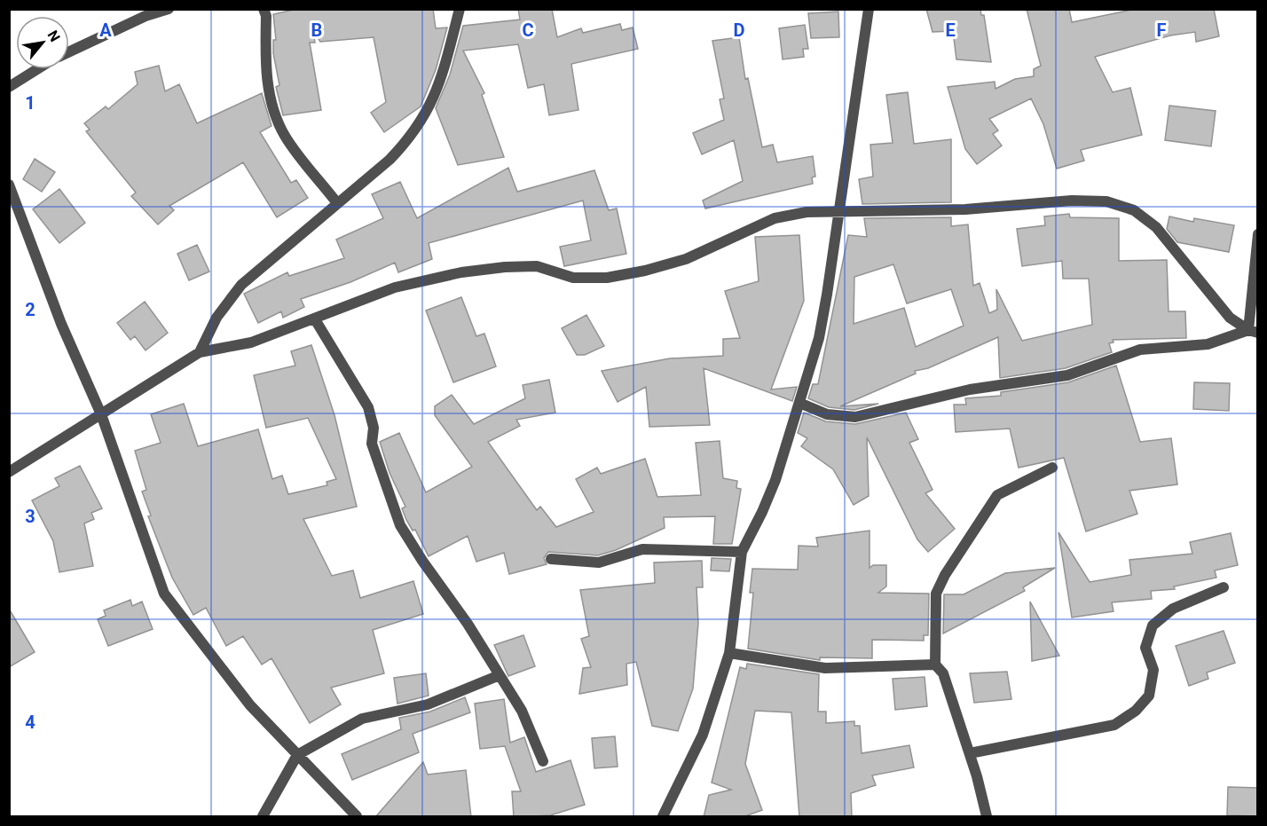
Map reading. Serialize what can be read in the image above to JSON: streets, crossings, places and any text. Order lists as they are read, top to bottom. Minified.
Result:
{"north":"top right","grid":{"columns":["A","B","C","D","E","F"],"rows":["1","2","3","4"]}}
